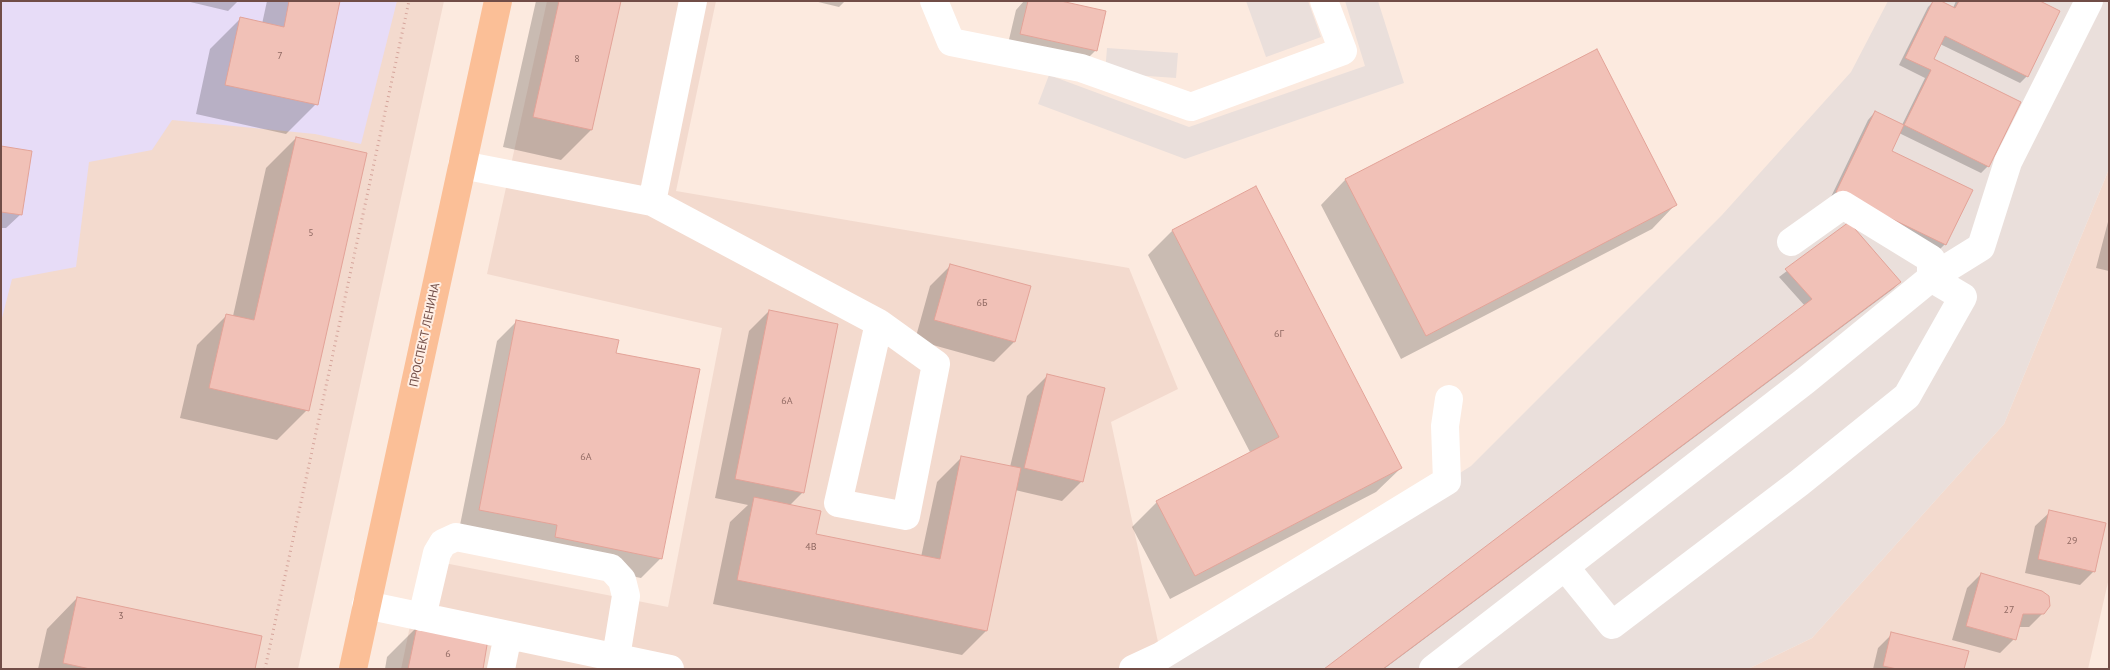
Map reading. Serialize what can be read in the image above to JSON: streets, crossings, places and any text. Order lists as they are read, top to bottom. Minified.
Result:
{"streets":{"main road":["ПРОСПЕКТ ЛЕНИНА"]},"house_numbers":["7","8","5","6Б","6Г","6А","6А","29","4В","27","3","6"]}
